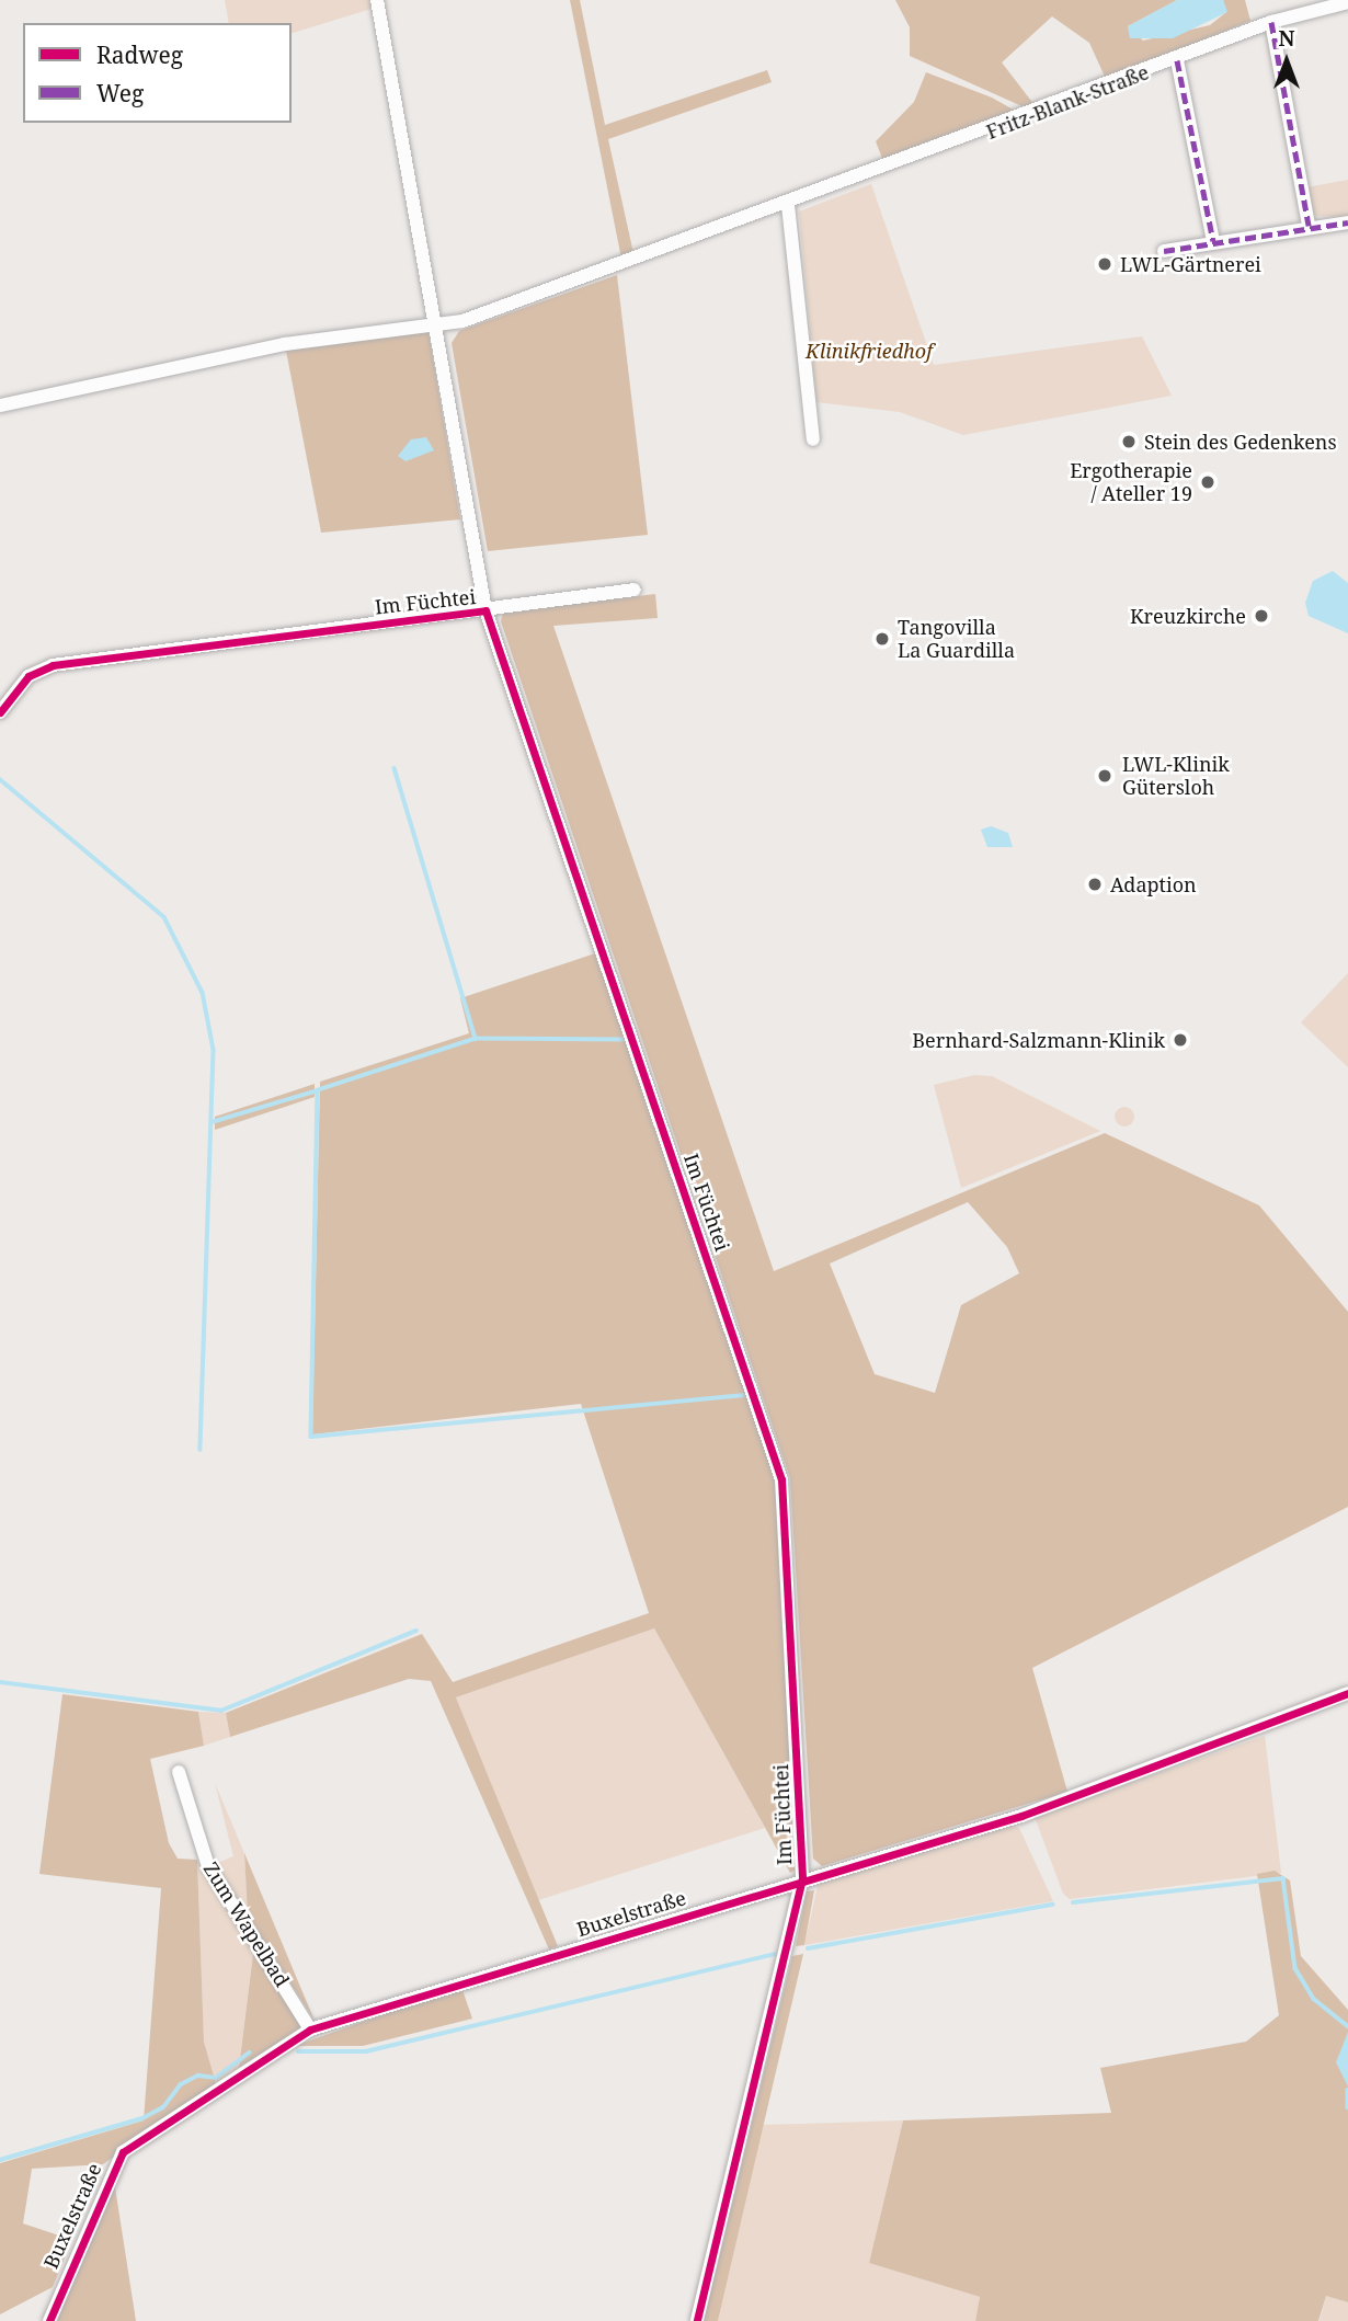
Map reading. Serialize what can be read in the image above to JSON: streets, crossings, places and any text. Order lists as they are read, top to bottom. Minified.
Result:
{"streets":{"street":["Fritz-Blank-Straße","Im Füchtei","Buxelstraße","Zum Wapelbad"]},"crossings":[["Fritz-Blank-Straße","Im Füchtei"],["Im Füchtei","Buxelstraße"],["Buxelstraße","Zum Wapelbad"]],"parks":["Klinikfriedhof"],"places":["LWL-Gärtnerei","Stein des Gedenkens","Ergotherapie / Ateller 19","Kreuzkirche","Tangovilla La Guardilla","LWL-Klinik Gütersloh","Adaption","Bernhard-Salzmann-Klinik"],"legend":["Radweg","Weg"],"north":"top"}
